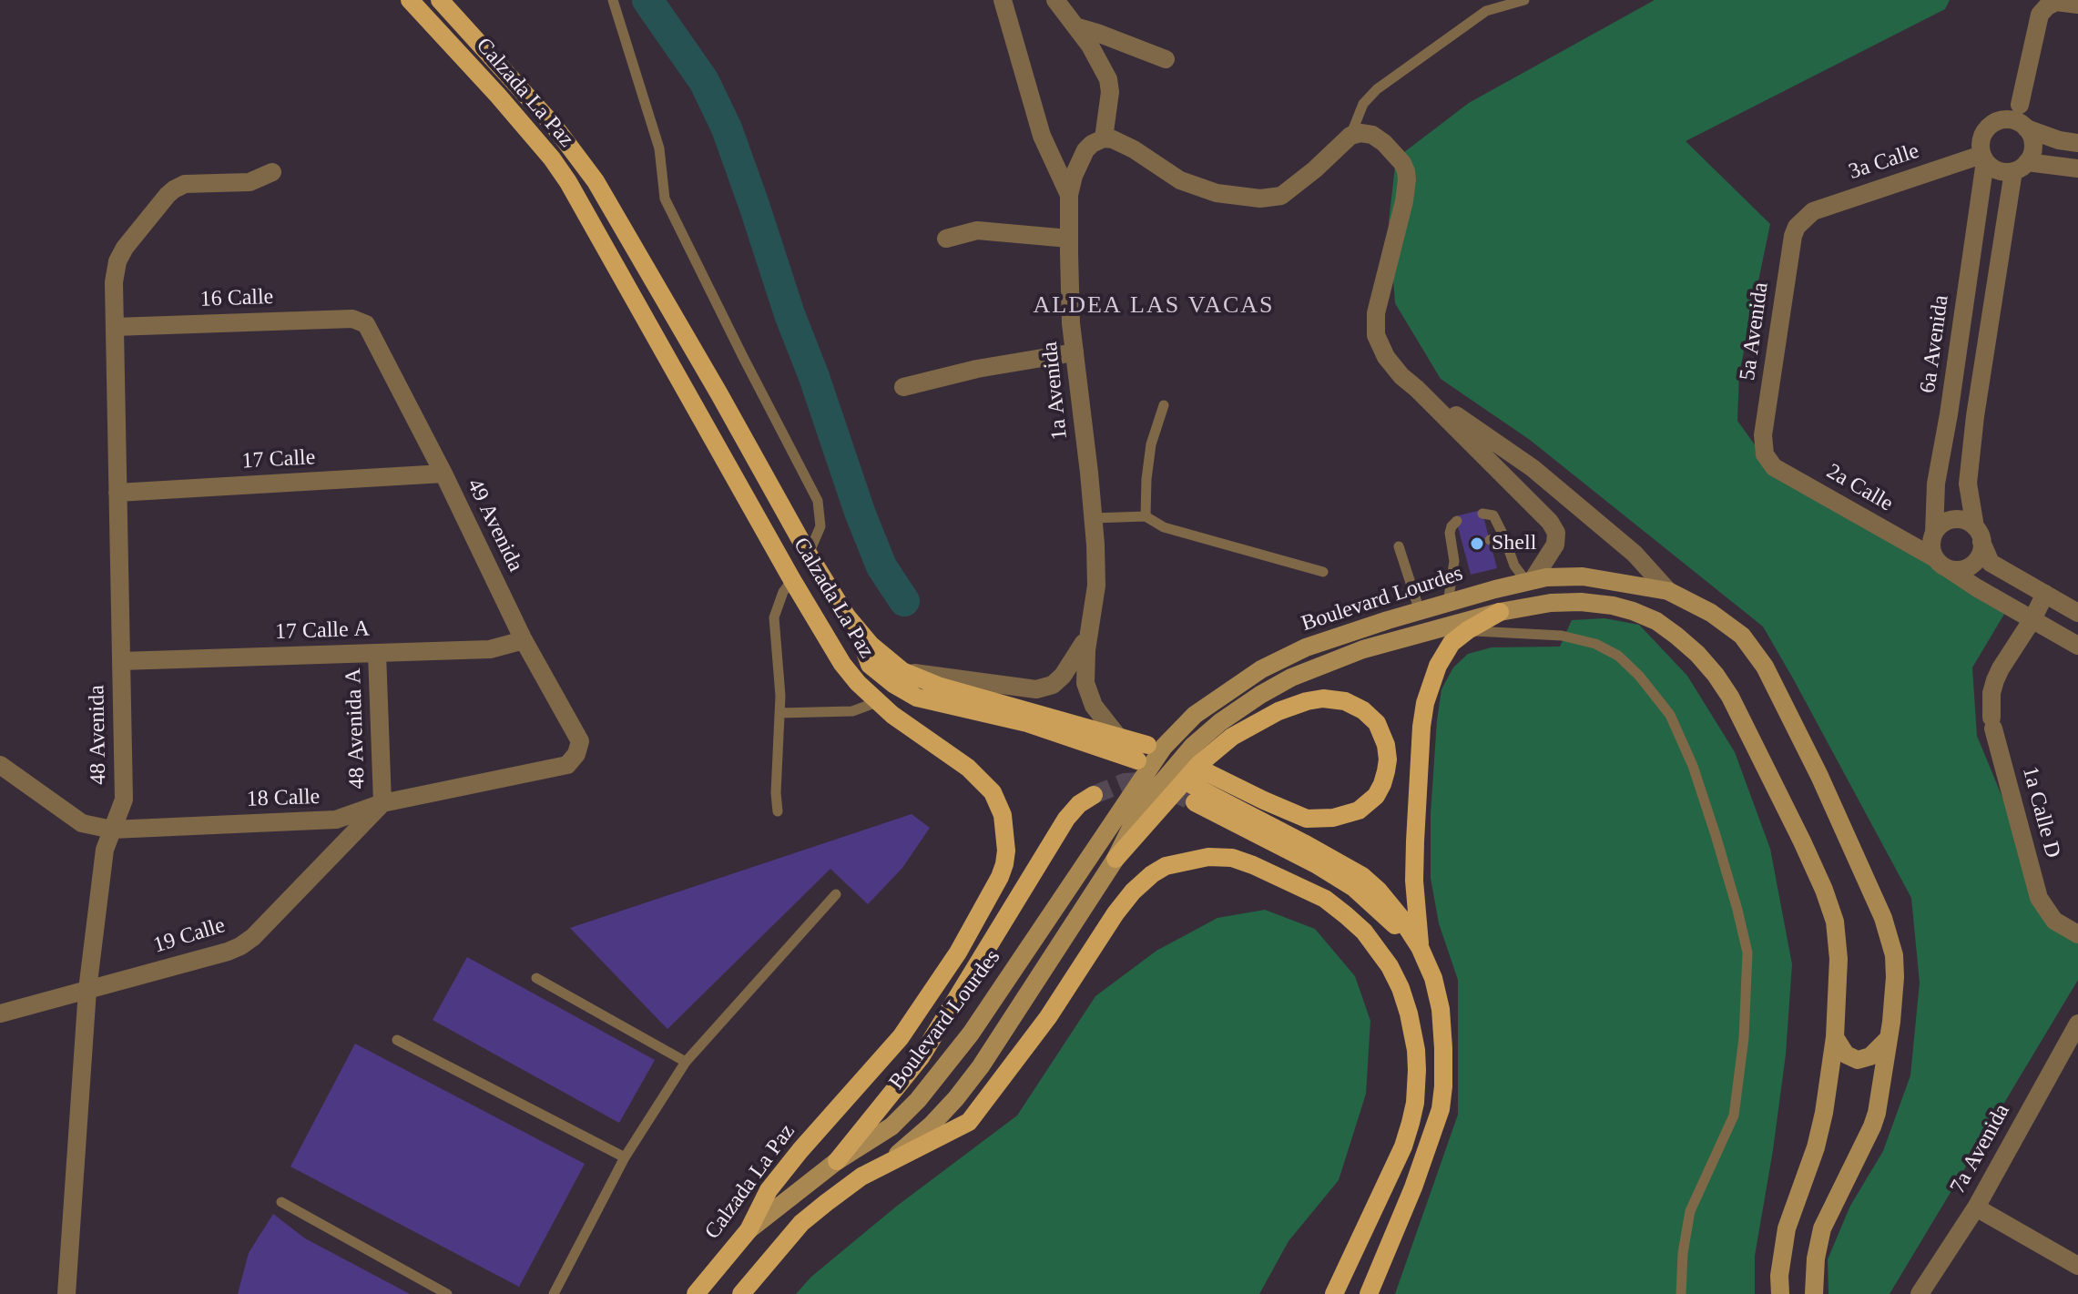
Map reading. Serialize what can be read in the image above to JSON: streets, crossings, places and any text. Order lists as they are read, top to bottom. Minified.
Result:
{"streets":{"main road":["Calzada La Paz","Boulevard Lourdes"],"street":["3a Calle","16 Calle","5a Avenida","6a Avenida","1a Avenida","17 Calle","2a Calle","49 Avenida","17 Calle A","48 Avenida A","48 Avenida","18 Calle","1a Calle D","19 Calle","7a Avenida"]},"crossings":[["Calzada La Paz","1a Avenida"],["Calzada La Paz","Boulevard Lourdes"],["3a Calle","5a Avenida"],["3a Calle","6a Avenida"],["16 Calle","49 Avenida"],["16 Calle","48 Avenida"],["5a Avenida","2a Calle"],["6a Avenida","2a Calle"],["17 Calle","49 Avenida"],["17 Calle","48 Avenida"],["2a Calle","1a Calle D"],["49 Avenida","17 Calle A"],["49 Avenida","18 Calle"],["17 Calle A","48 Avenida A"],["17 Calle A","48 Avenida"],["48 Avenida A","18 Calle"],["48 Avenida A","19 Calle"],["48 Avenida","18 Calle"],["48 Avenida","19 Calle"],["18 Calle","19 Calle"]],"districts":["ALDEA LAS VACAS"],"places":["Shell"]}
